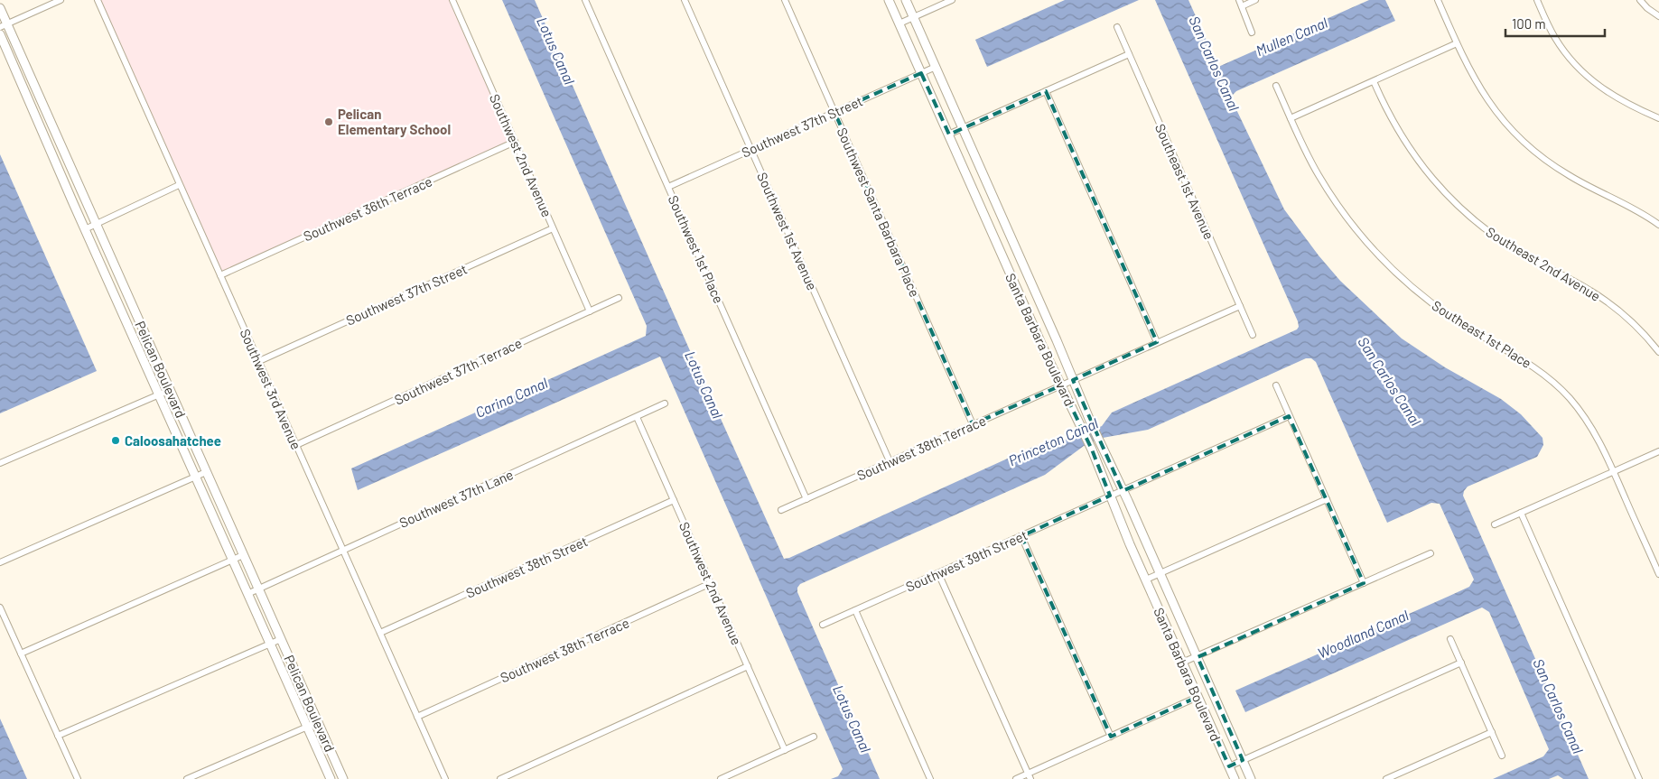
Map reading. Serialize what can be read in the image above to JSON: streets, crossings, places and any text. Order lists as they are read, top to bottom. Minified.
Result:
{"streets":{"main road":["Santa Barbara Boulevard","Pelican Boulevard"],"street":["Southwest 37th Street","Southwest 2nd Avenue","Southeast 1st Avenue","Southwest 36th Terrace","Southwest Santa Barbara Place","Southwest 1st Avenue","Southwest 1st Place","Southeast 2nd Avenue","Southeast 1st Place","Southwest 37th Terrace","Southwest 3rd Avenue","Southwest 38th Terrace","Southwest 37th Lane","Southwest 39th Street","Southwest 38th Street"]},"crossings":[["Southwest 37th Street","Southwest 2nd Avenue"],["Southwest 37th Street","Southwest Santa Barbara Place"],["Southwest 37th Street","Southwest 1st Avenue"],["Southwest 37th Street","Southwest 1st Place"],["Southwest 37th Street","Santa Barbara Boulevard"],["Southwest 37th Street","Southwest 3rd Avenue"],["Southwest 2nd Avenue","Southwest 36th Terrace"],["Southwest 2nd Avenue","Southwest 37th Terrace"],["Southwest 2nd Avenue","Southwest 38th Terrace"],["Southwest 2nd Avenue","Southwest 37th Lane"],["Southwest 2nd Avenue","Southwest 38th Street"],["Southeast 1st Avenue","Southwest 38th Terrace"],["Southwest 36th Terrace","Southwest 3rd Avenue"],["Southwest Santa Barbara Place","Southwest 38th Terrace"],["Southwest 1st Avenue","Southwest 38th Terrace"],["Southwest 1st Place","Southwest 38th Terrace"],["Santa Barbara Boulevard","Southwest 38th Terrace"],["Santa Barbara Boulevard","Southwest 39th Street"],["Pelican Boulevard","Southwest 37th Lane"],["Southwest 37th Terrace","Southwest 3rd Avenue"],["Southwest 3rd Avenue","Southwest 38th Terrace"],["Southwest 3rd Avenue","Southwest 37th Lane"],["Southwest 3rd Avenue","Southwest 38th Street"]],"water":["Mullen Canal","Lotus Canal","San Carlos Canal","Carina Canal","Princeton Canal","Woodland Canal"],"places":["Pelican Elementary School","Caloosahatchee"],"scale_bar":"100 m"}
